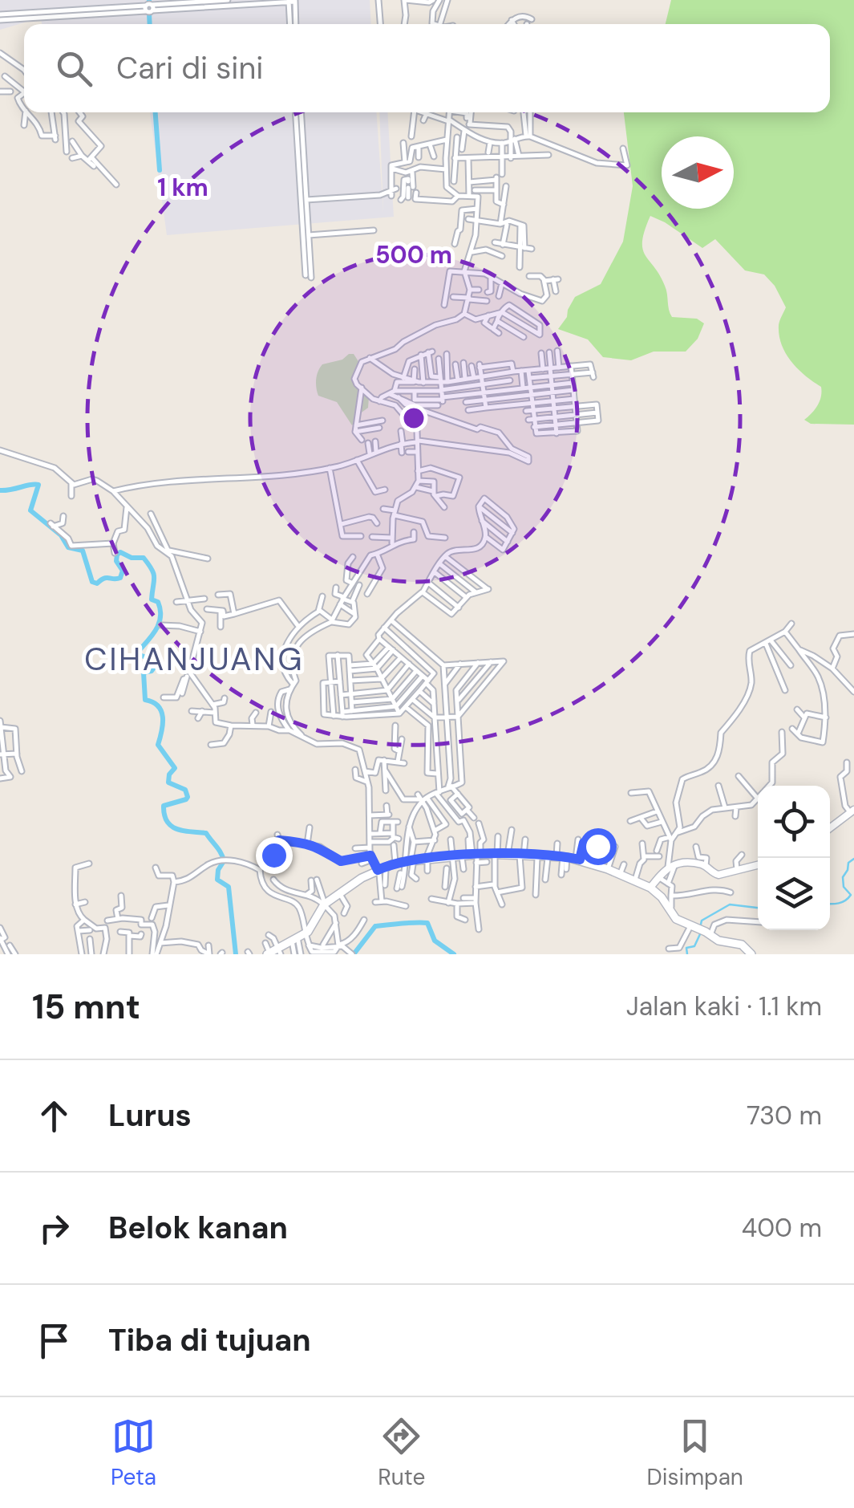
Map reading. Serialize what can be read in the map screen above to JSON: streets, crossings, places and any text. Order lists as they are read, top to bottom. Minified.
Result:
{"districts":["CIHANJUANG"],"north":"right","page":{"search":"Cari di sini","heading":["15 mnt","Jalan kaki · 1.1 km"],"list":[["Lurus","730 m"],["Belok kanan","400 m"],"Tiba di tujuan"],"nav":["Peta","Rute","Disimpan"]},"rings":["1 km","500 m"]}
